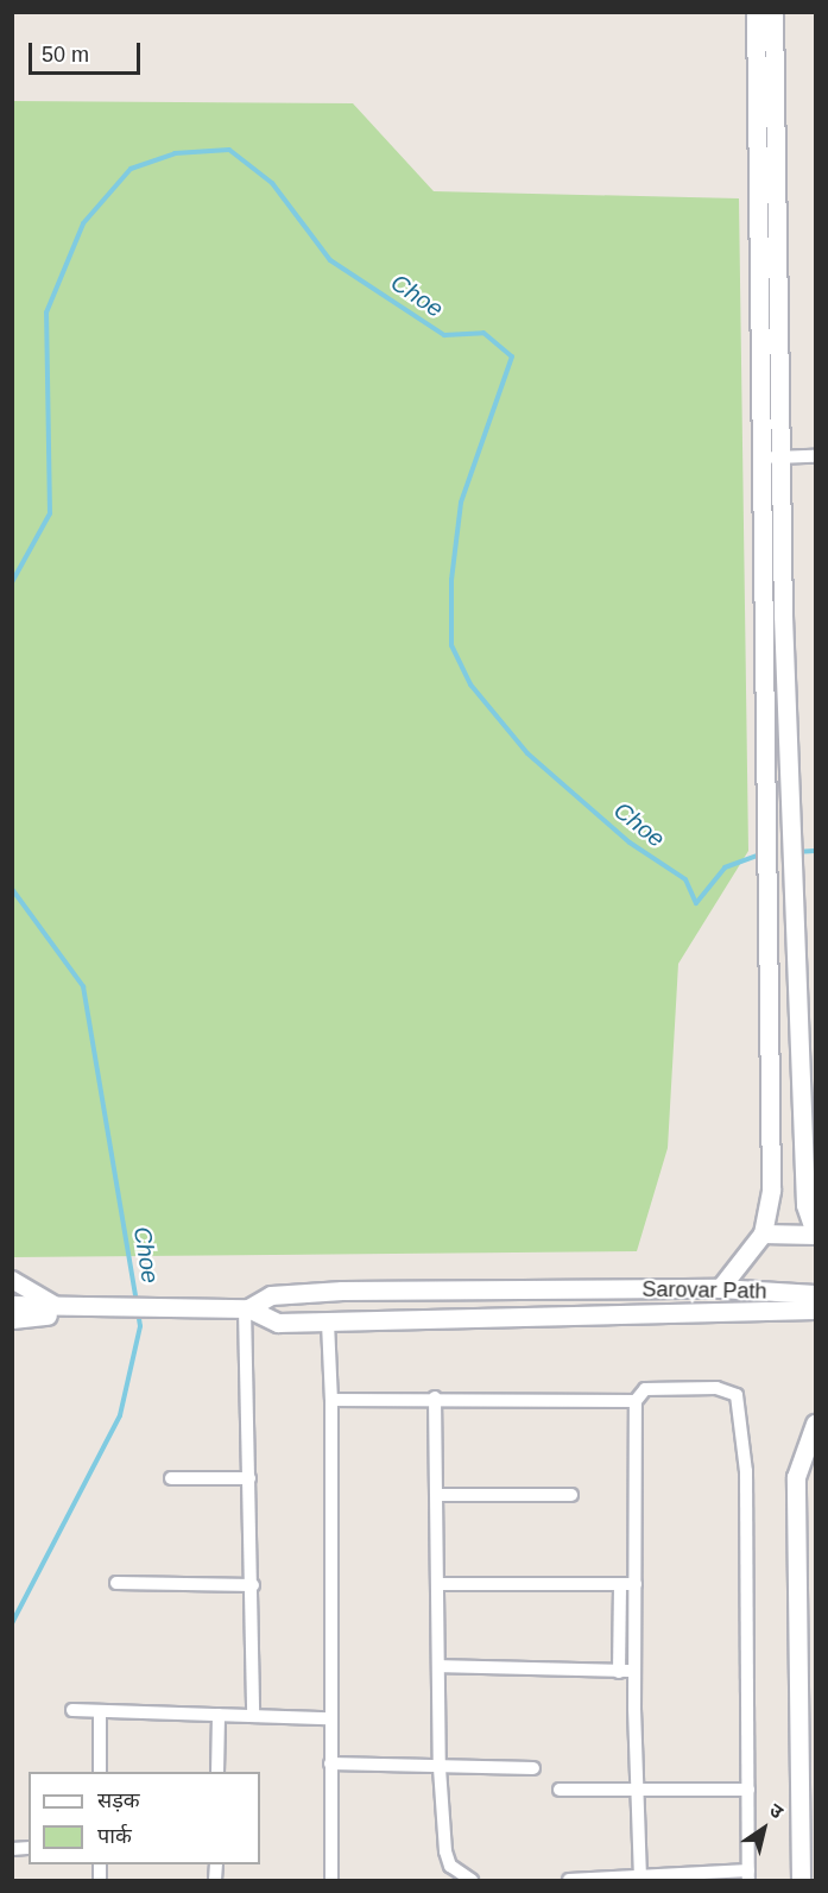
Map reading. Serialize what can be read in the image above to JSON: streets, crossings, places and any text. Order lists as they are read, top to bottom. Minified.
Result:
{"streets":{"main road":["Sarovar Path"]},"water":["Choe"],"legend":["सड़क","पार्क"],"scale_bar":"50 m","north":"top right"}
